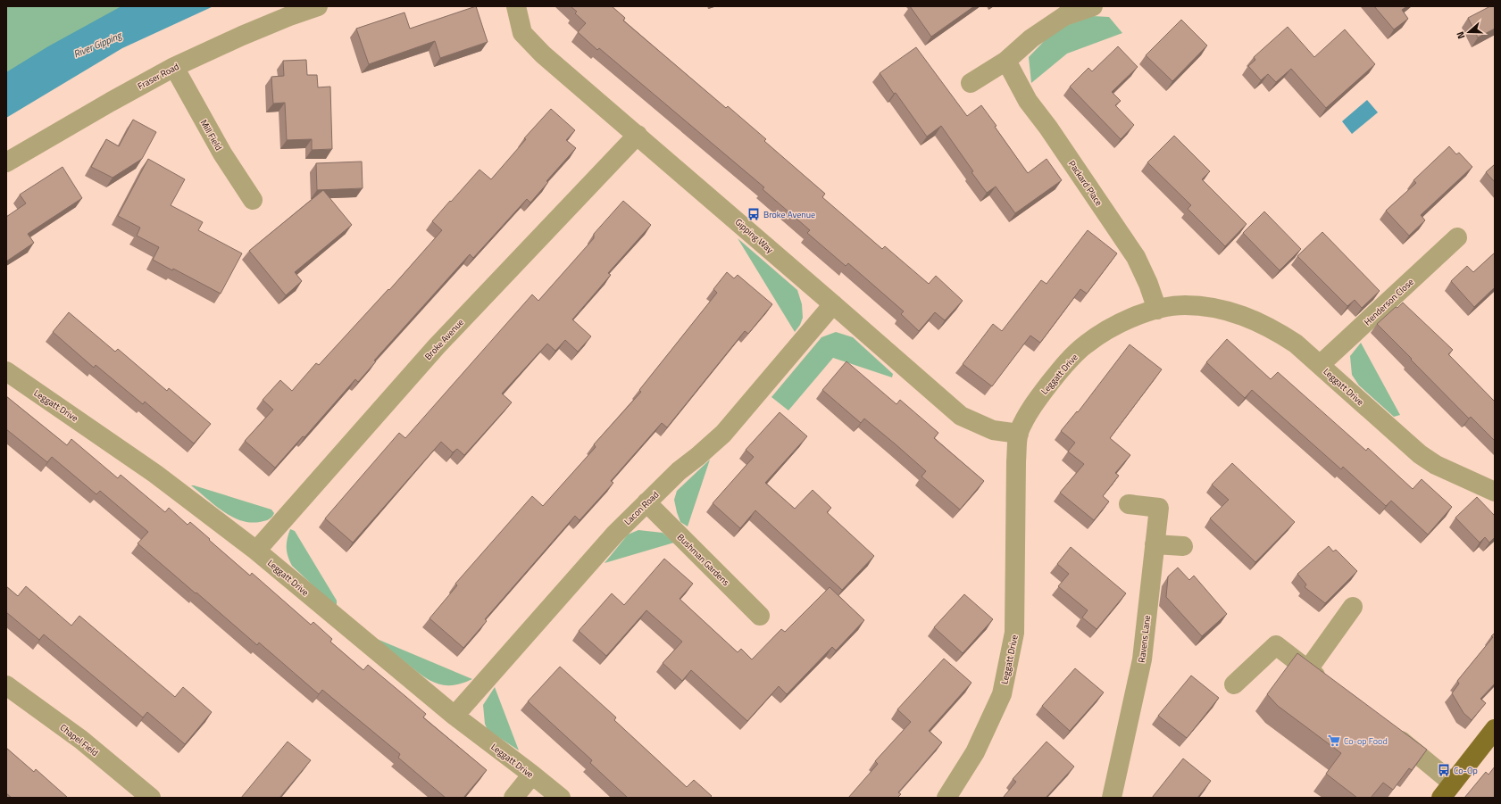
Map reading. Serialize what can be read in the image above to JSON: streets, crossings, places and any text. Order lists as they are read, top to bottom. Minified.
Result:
{"streets":{"street":["Fraser Road","Mill Field","Packard Place","Gipping Way","Henderson Close","Broke Avenue","Leggatt Drive","Lacon Road","Bushman Gardens","Ravens Lane","Chapel Field"]},"crossings":[["Fraser Road","Mill Field"],["Packard Place","Leggatt Drive"],["Gipping Way","Broke Avenue"],["Gipping Way","Leggatt Drive"],["Gipping Way","Lacon Road"],["Henderson Close","Leggatt Drive"],["Broke Avenue","Leggatt Drive"],["Leggatt Drive","Lacon Road"],["Lacon Road","Bushman Gardens"]],"water":["River Gipping"],"places":{"bus stop":["Broke Avenue","Co-Op"],"supermarket":["Co-op Food"]},"north":"left"}
